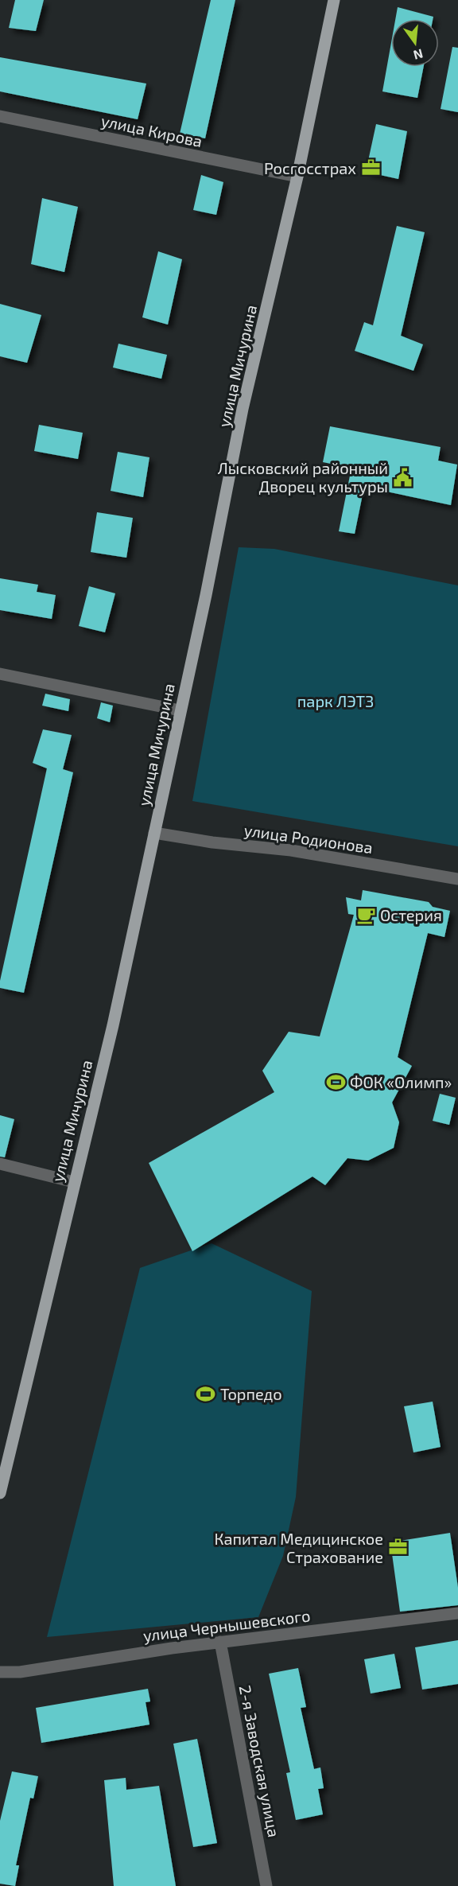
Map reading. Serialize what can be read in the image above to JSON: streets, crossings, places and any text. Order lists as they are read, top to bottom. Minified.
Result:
{"streets":{"main road":["улица Мичурина"],"street":["улица Кирова","улица Родионова","улица Чернышевского","2-я Заводская улица"]},"crossings":[["улица Кирова","улица Мичурина"],["улица Мичурина","улица Родионова"],["улица Чернышевского","2-я Заводская улица"]],"parks":["парк ЛЭТЗ"],"places":{"office":["Росгосстрах","Капитал Медицинское Страхование"],"public building":["Лысковский районный Дворец культуры"],"cafe":["Остерия"],"sports":["ФОК «Олимп»","Торпедо"]},"north":"bottom"}
